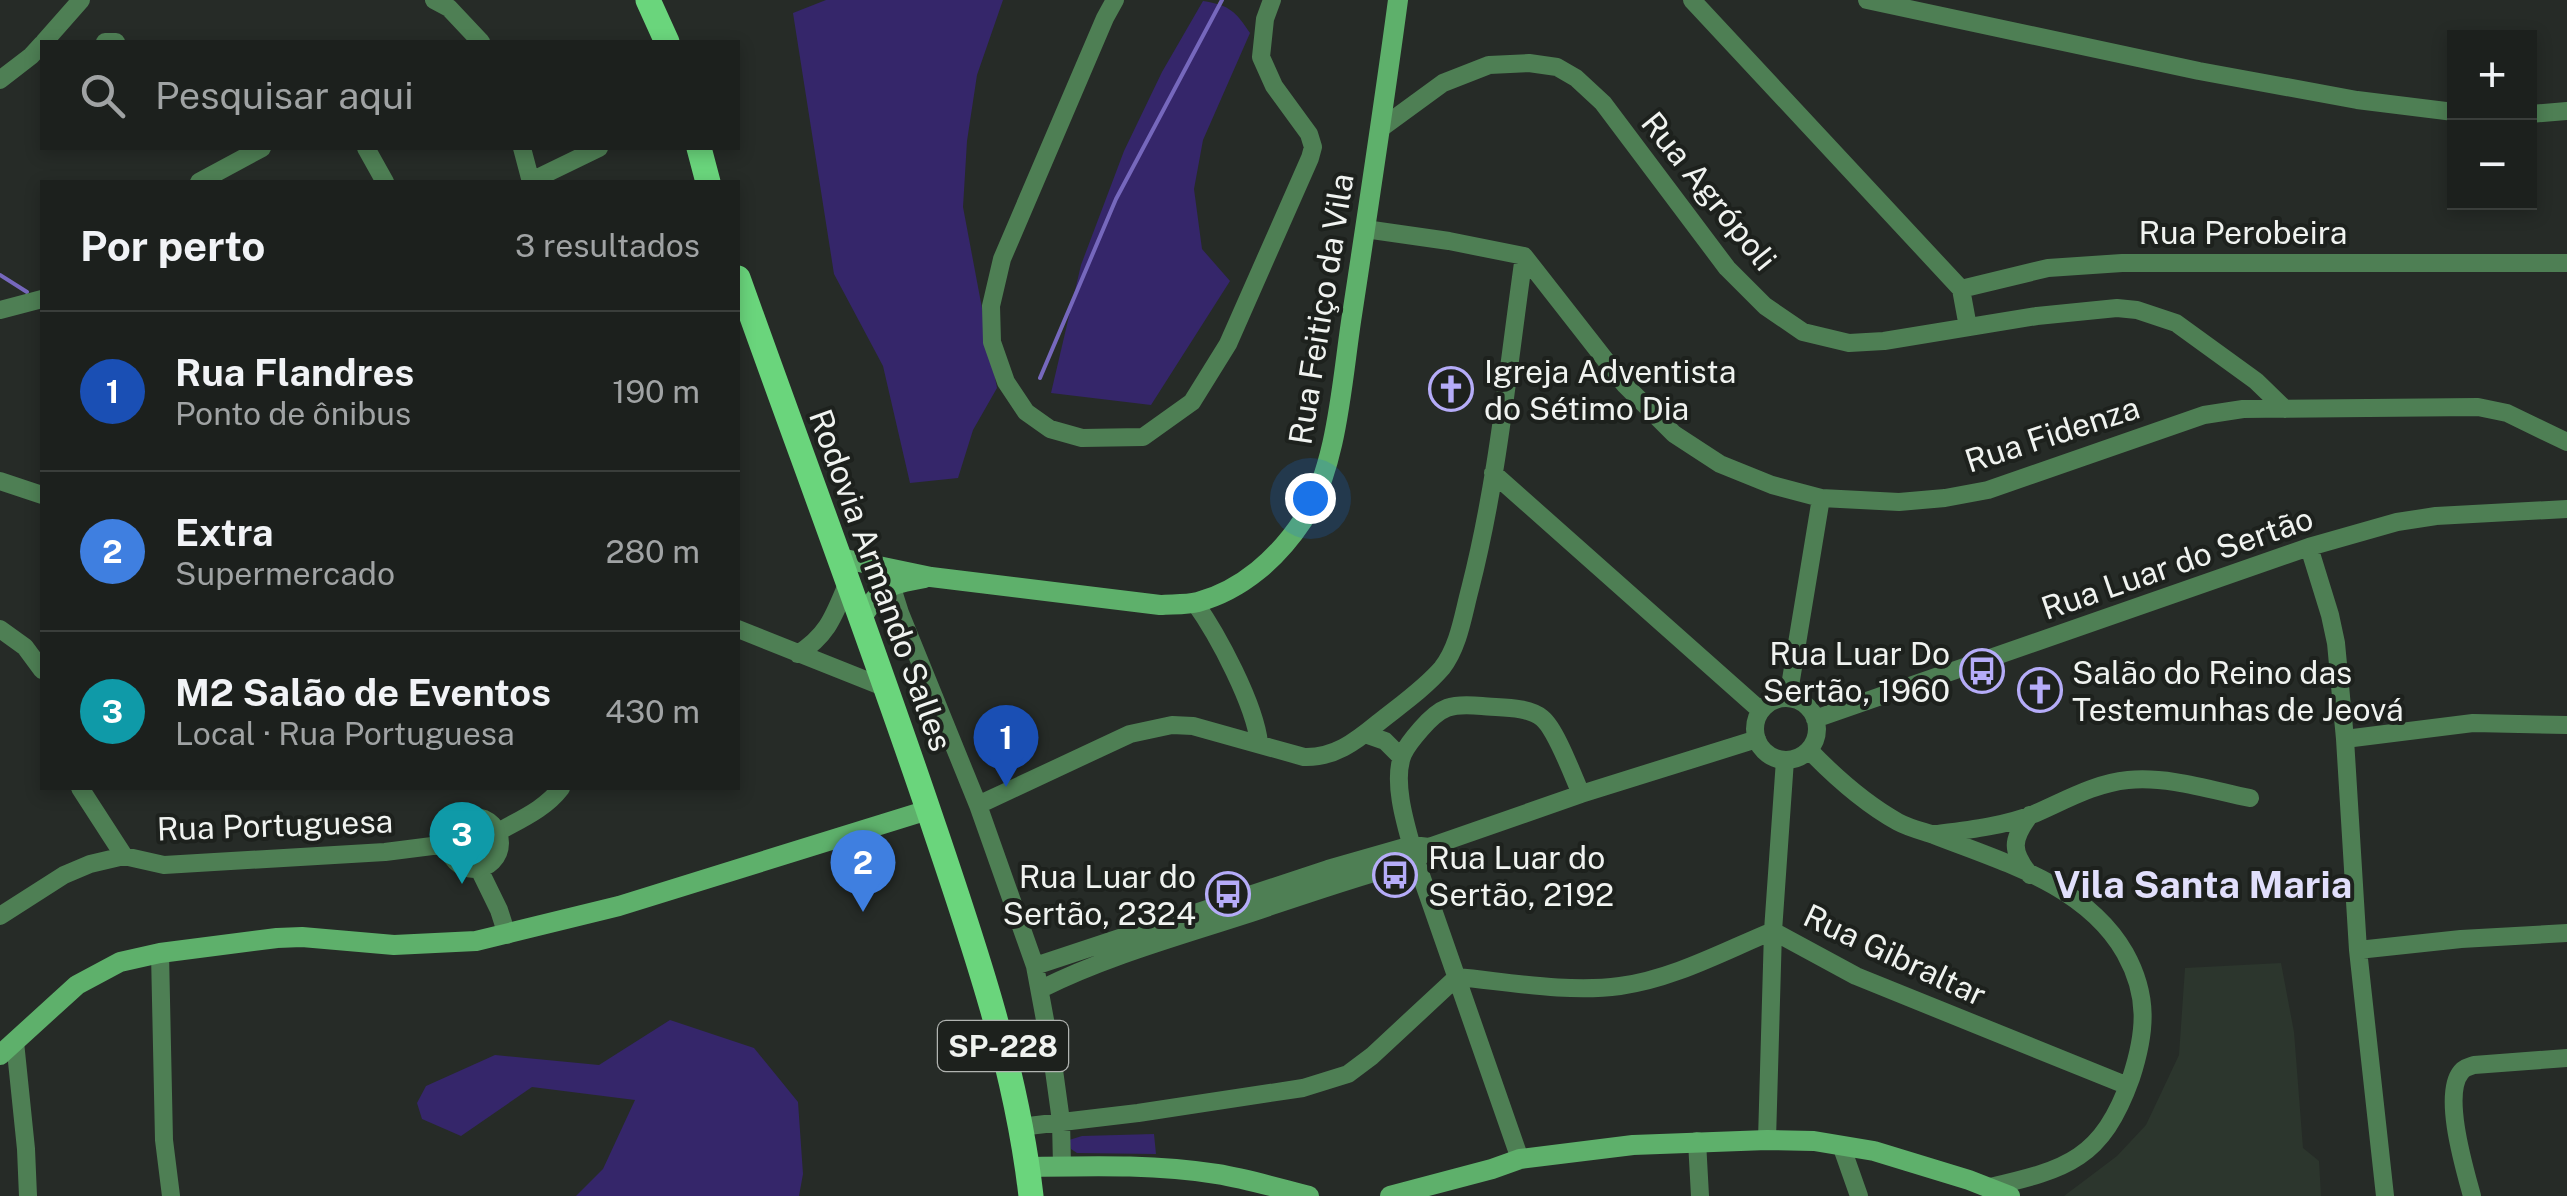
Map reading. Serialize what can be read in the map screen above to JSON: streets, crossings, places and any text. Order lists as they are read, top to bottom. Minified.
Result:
{"streets":{"main road":["Rodovia Armando Salles","SP-228"],"street":["Rua Agrópoli","Rua Perobeira","Rua Feitiço da Vila","Rua Fidenza","Rua Luar do Sertão","Rua Portuguesa","Rua Gibraltar"]},"crossings":[["Rua Agrópoli","Rua Feitiço da Vila"],["Rua Agrópoli","Rua Fidenza"],["Rua Feitiço da Vila","Rodovia Armando Salles"]],"districts":["Vila Santa Maria"],"places":{"church":["Igreja Adventista do Sétimo Dia","Salão do Reino das Testemunhas de Jeová"],"bus stop":["Rua Luar Do Sertão, 1960","Rua Luar do Sertão, 2192","Rua Luar do Sertão, 2324"]},"page":{"map_buttons":["+","−"],"search":"Pesquisar aqui","heading":["Por perto","3 resultados"],"list":[{"mark":"1","name":"Rua Flandres","note":"Ponto de ônibus","value":"190 m"},{"mark":"2","name":"Extra","note":"Supermercado","value":"280 m"},{"mark":"3","name":"M2 Salão de Eventos","note":"Local · Rua Portuguesa","value":"430 m"}],"pins":["1","3","2"]}}
